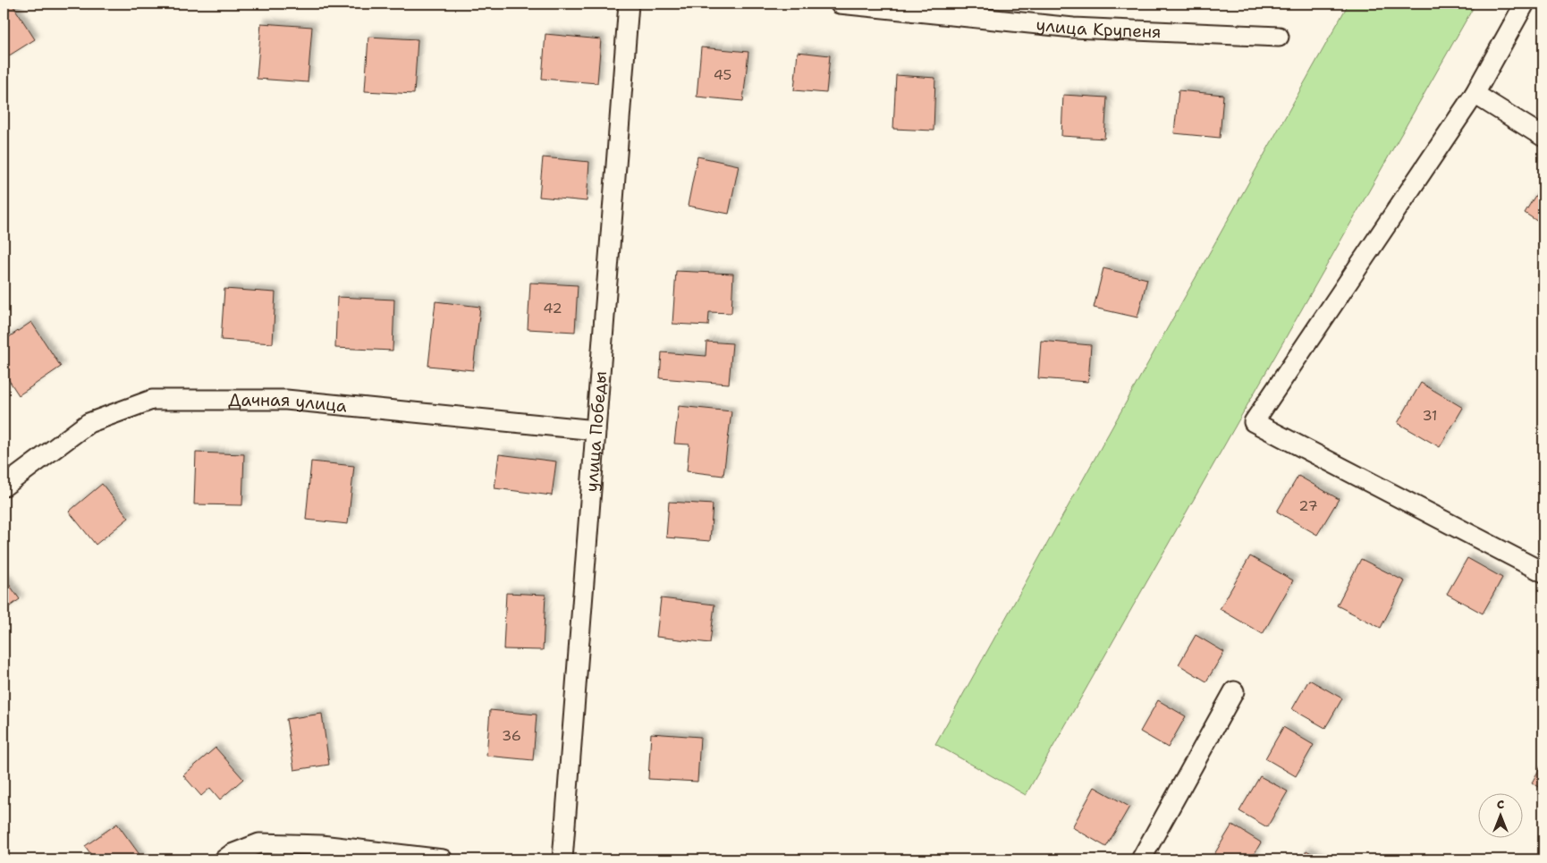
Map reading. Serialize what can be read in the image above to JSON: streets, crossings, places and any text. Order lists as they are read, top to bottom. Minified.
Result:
{"streets":{"street":["улица Крупеня","Дачная улица","улица Победы"]},"crossings":[["Дачная улица","улица Победы"]],"house_numbers":["45","42","31","27","36"],"north":"top"}
